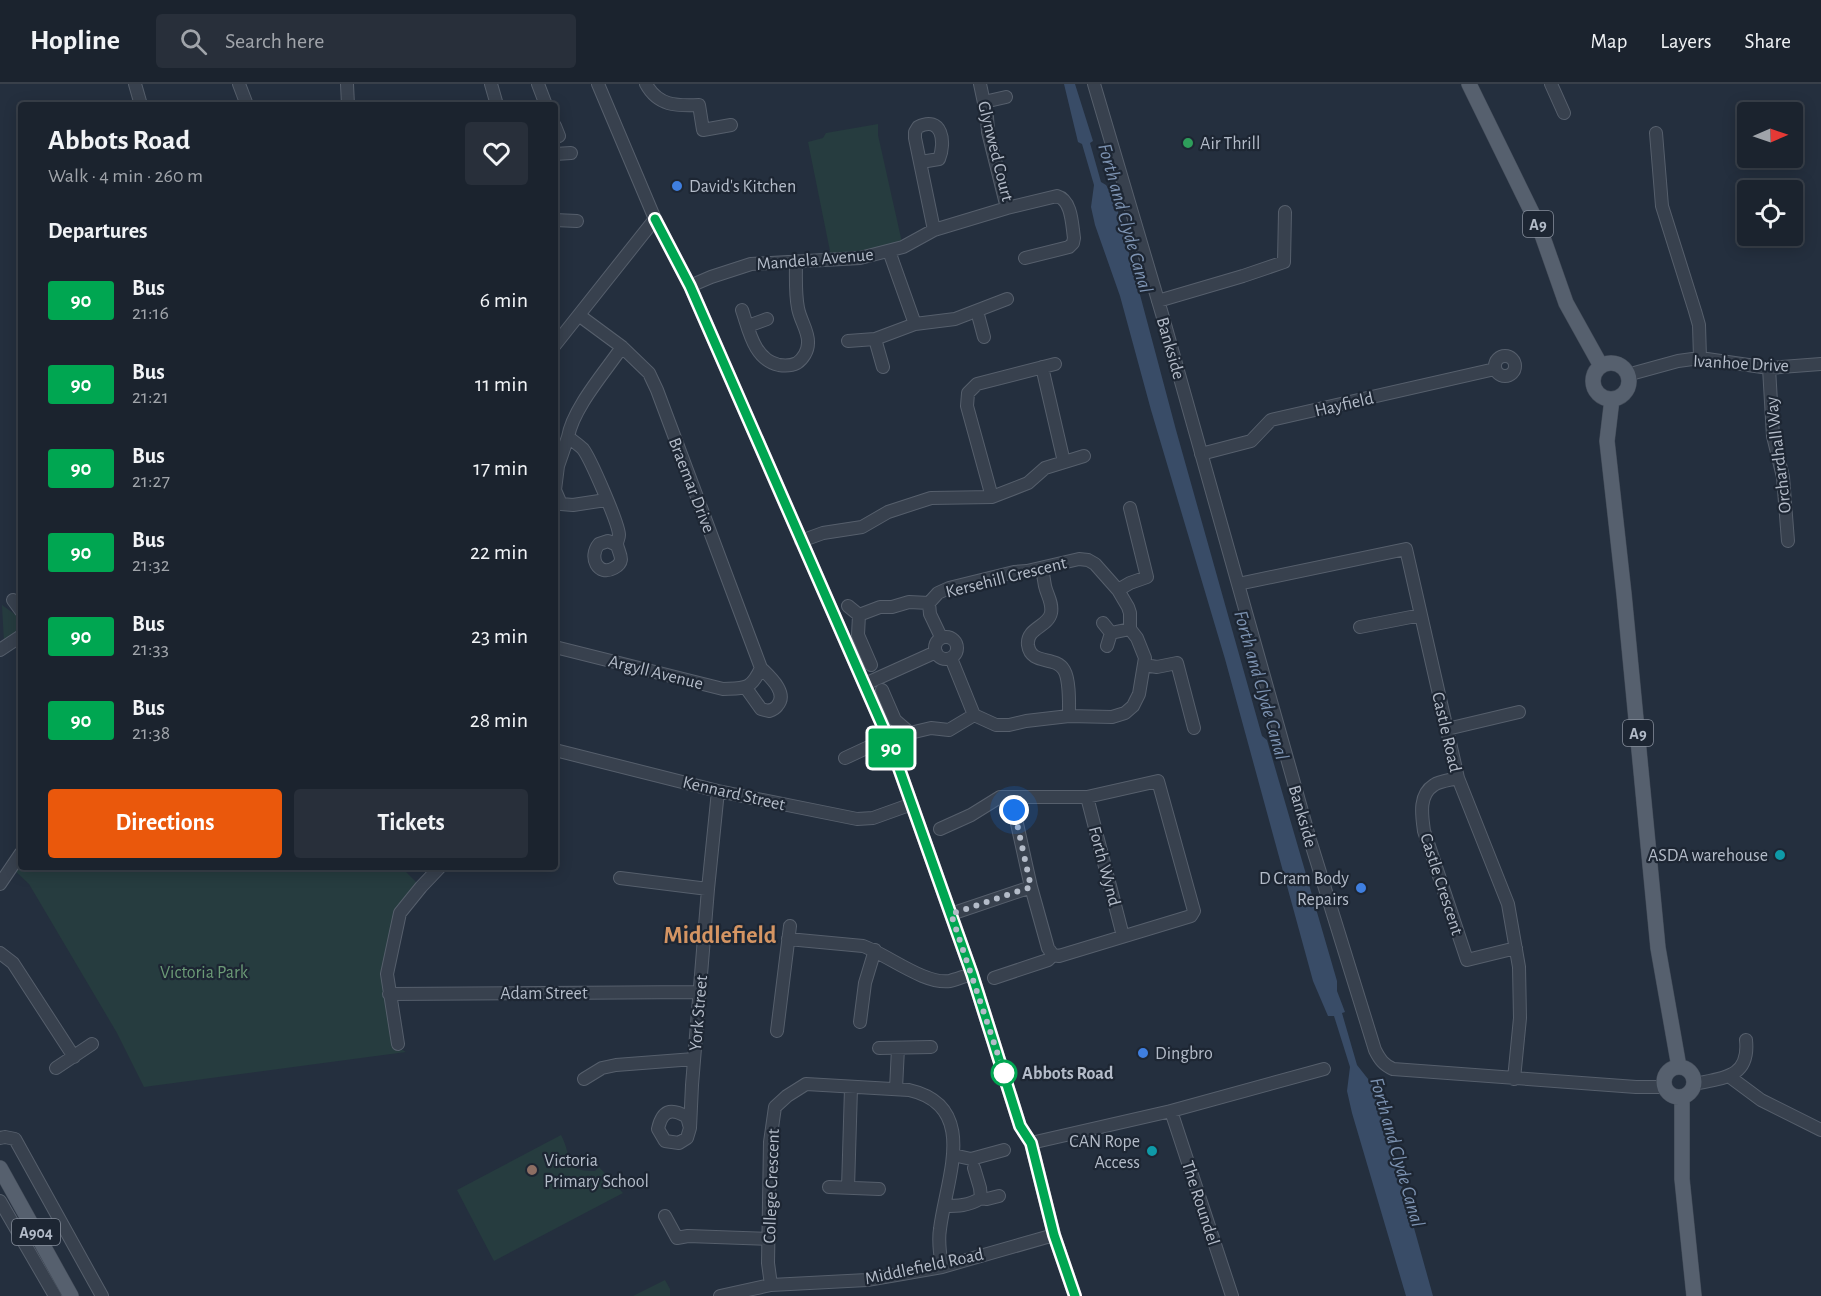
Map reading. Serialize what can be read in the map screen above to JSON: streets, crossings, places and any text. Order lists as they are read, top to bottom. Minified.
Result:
{"streets":{"main road":["A9","A904"],"street":["Glynwed Court","Mandela Avenue","Bankside","Ivanhoe Drive","Hayfield","Orchardhall Way","Braemar Drive","Kersehill Crescent","Argyll Avenue","Castle Road","Kennard Street","Forth Wynd","Castle Crescent","Adam Street","York Street","College Crescent","The Roundel","Middlefield Road"]},"crossings":[["Glynwed Court","Mandela Avenue"],["A9","Bankside"],["A9","Ivanhoe Drive"],["Bankside","Hayfield"],["Bankside","Castle Road"],["Ivanhoe Drive","Orchardhall Way"],["Braemar Drive","Argyll Avenue"],["Castle Road","Castle Crescent"],["Kennard Street","York Street"],["Adam Street","York Street"],["College Crescent","Middlefield Road"]],"districts":["Middlefield"],"water":["Forth and Clyde Canal"],"parks":["Victoria Park"],"places":["Air Thrill","David's Kitchen","ASDA warehouse","D Cram Body Repairs","Dingbro","Abbots Road","CAN Rope Access","Victoria Primary School"],"lines":["bus line 90"],"north":"right","page":{"header":"Hopline","search":"Search here","nav":["Map","Layers","Share"],"on_map":"90","heading":[["Abbots Road","Walk · 4 min · 260 m"],"Departures"],"list":[{"mark":"90","name":"Bus","note":"21:16","value":"6 min"},{"mark":"90","name":"Bus","note":"21:21","value":"11 min"},{"mark":"90","name":"Bus","note":"21:27","value":"17 min"},{"mark":"90","name":"Bus","note":"21:32","value":"22 min"},{"mark":"90","name":"Bus","note":"21:33","value":"23 min"},{"mark":"90","name":"Bus","note":"21:38","value":"28 min"}],"buttons":["Directions","Tickets"]}}
